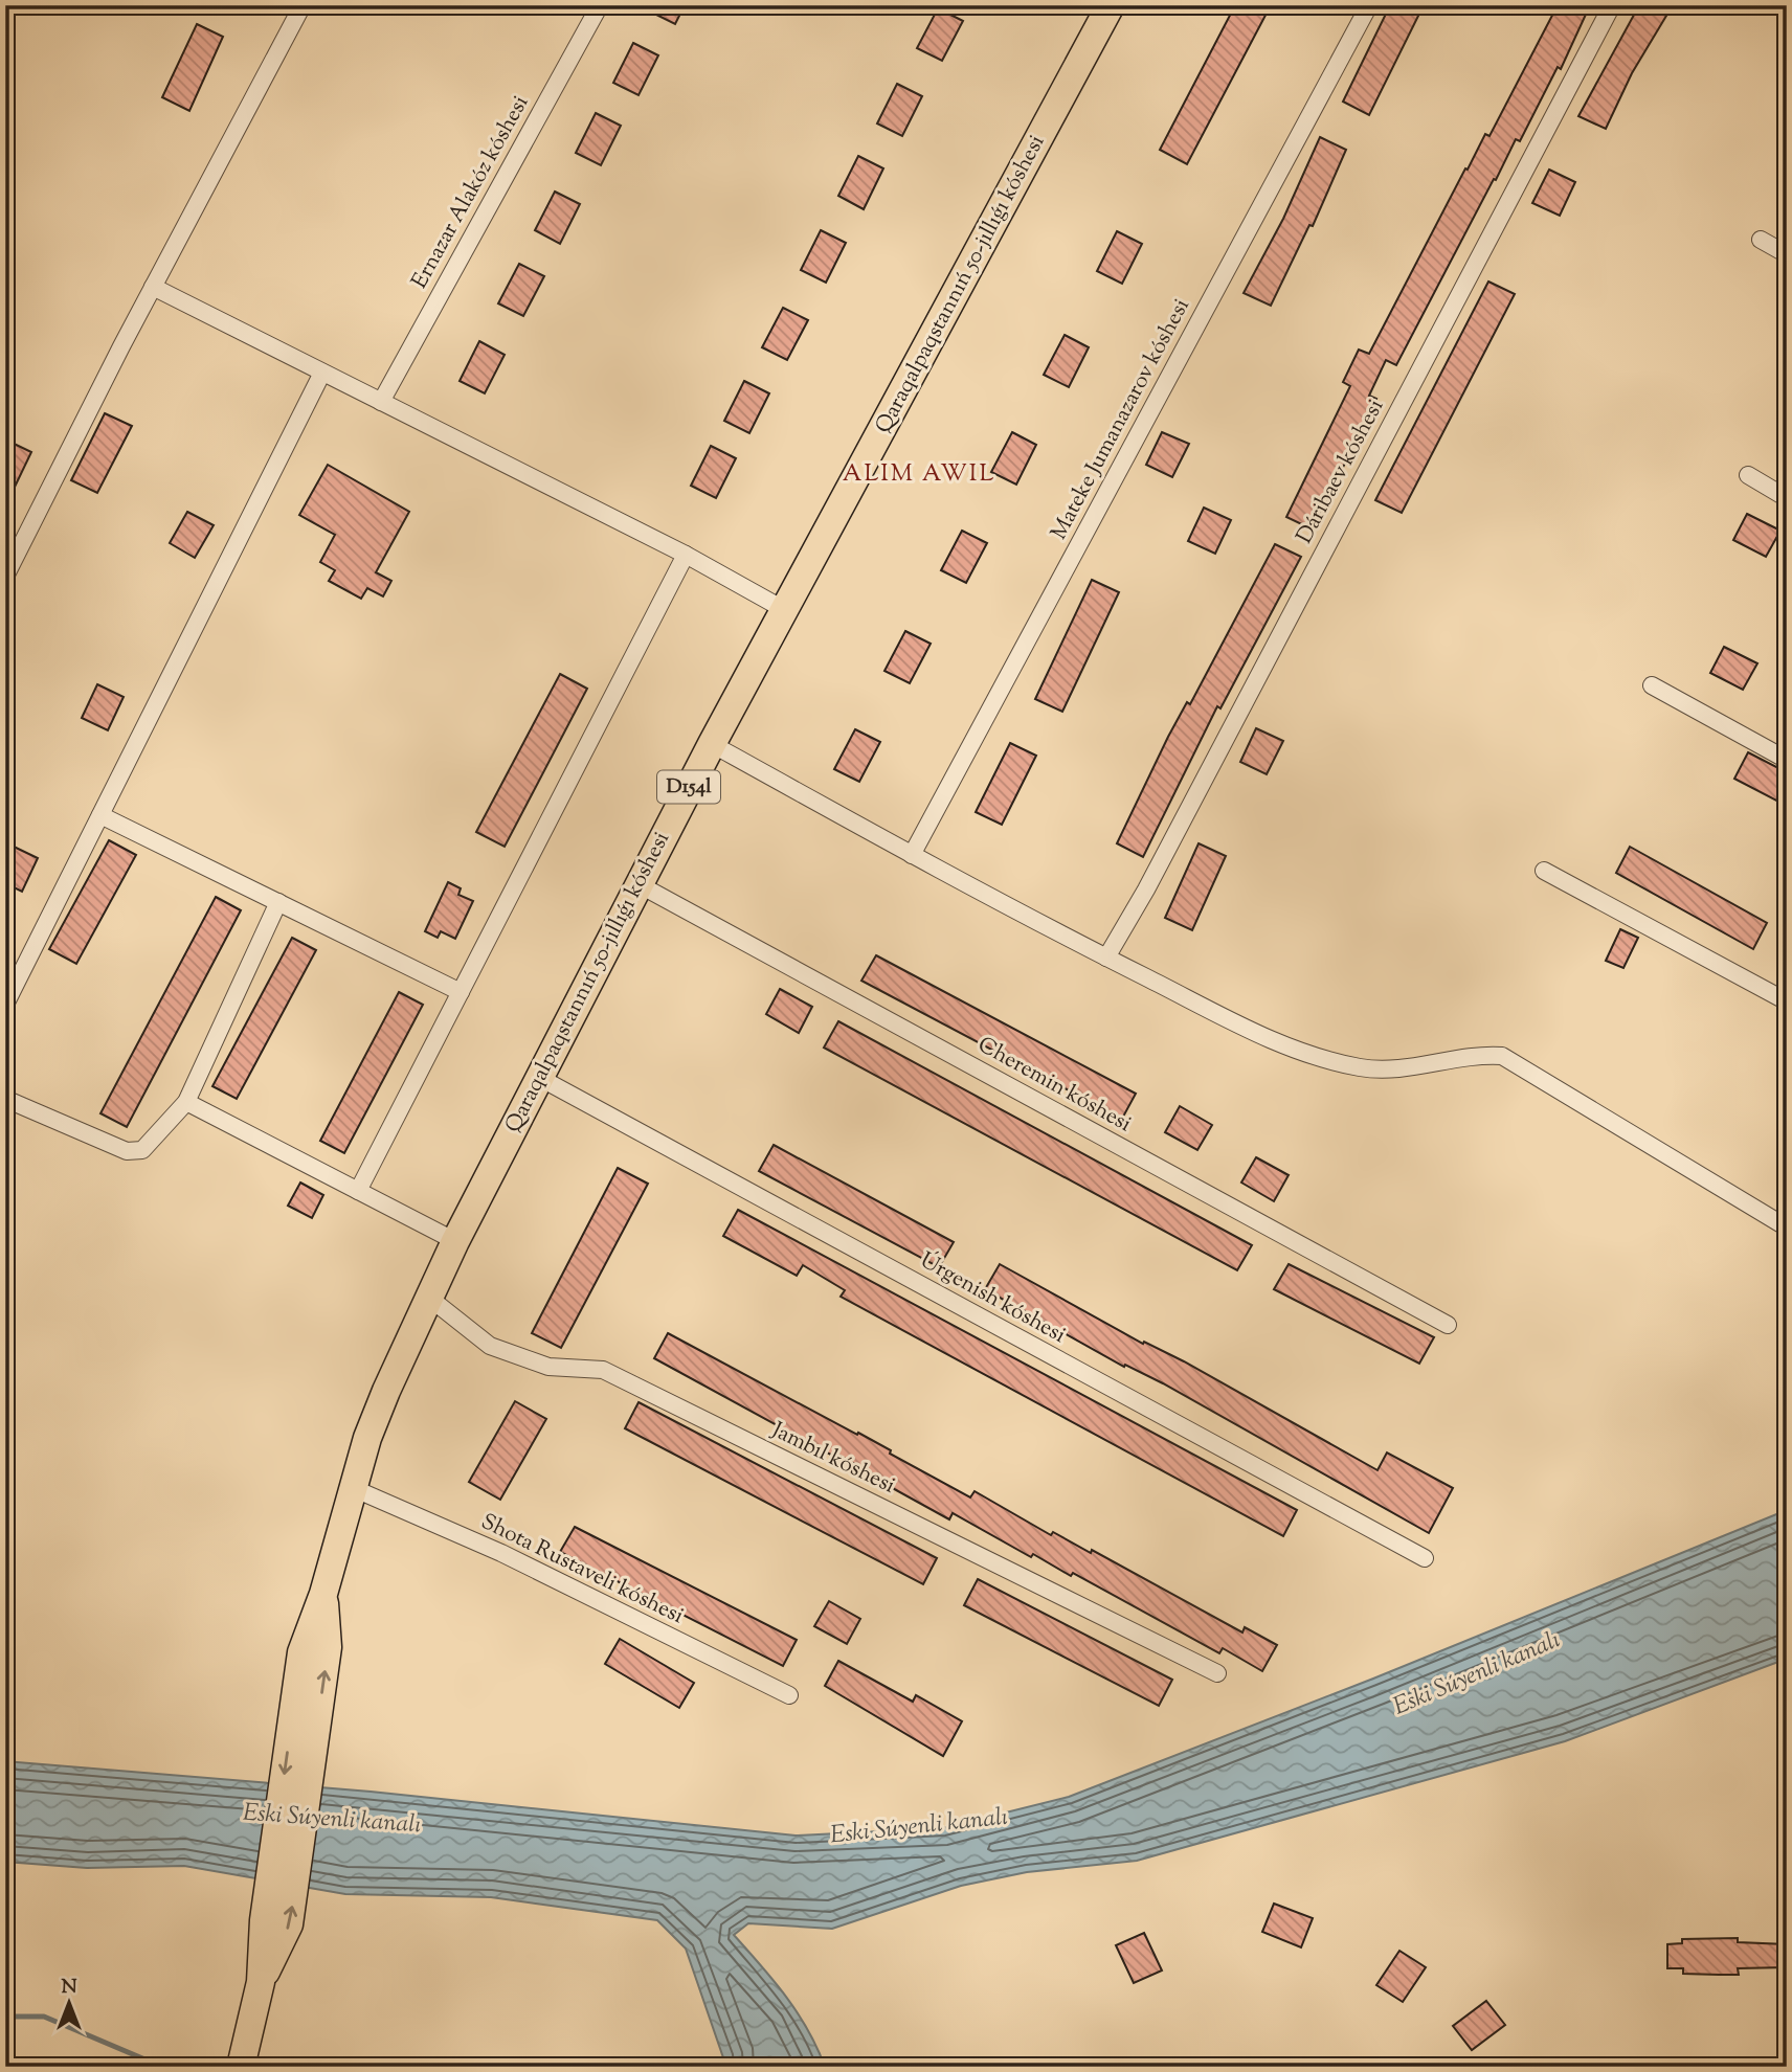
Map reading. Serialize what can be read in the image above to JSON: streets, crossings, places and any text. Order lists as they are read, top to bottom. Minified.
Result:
{"streets":{"main road":["Qaraqalpaqstannıń 50-jıllıǵı kóshesi","D154l"],"street":["Ernazar Alakóz kóshesi","Mateke Jumanazarov kóshesi","Dáribaev kóshesi","Cheremin kóshesi","Úrgenish kóshesi","Jambıl kóshesi","Shota Rustaveli kóshesi"]},"crossings":[["Qaraqalpaqstannıń 50-jıllıǵı kóshesi","Cheremin kóshesi"],["Qaraqalpaqstannıń 50-jıllıǵı kóshesi","Úrgenish kóshesi"],["Qaraqalpaqstannıń 50-jıllıǵı kóshesi","Jambıl kóshesi"],["Qaraqalpaqstannıń 50-jıllıǵı kóshesi","Shota Rustaveli kóshesi"]],"districts":["ALIM AWIL"],"water":["Eski Súyenli kanalı"],"north":"top"}
